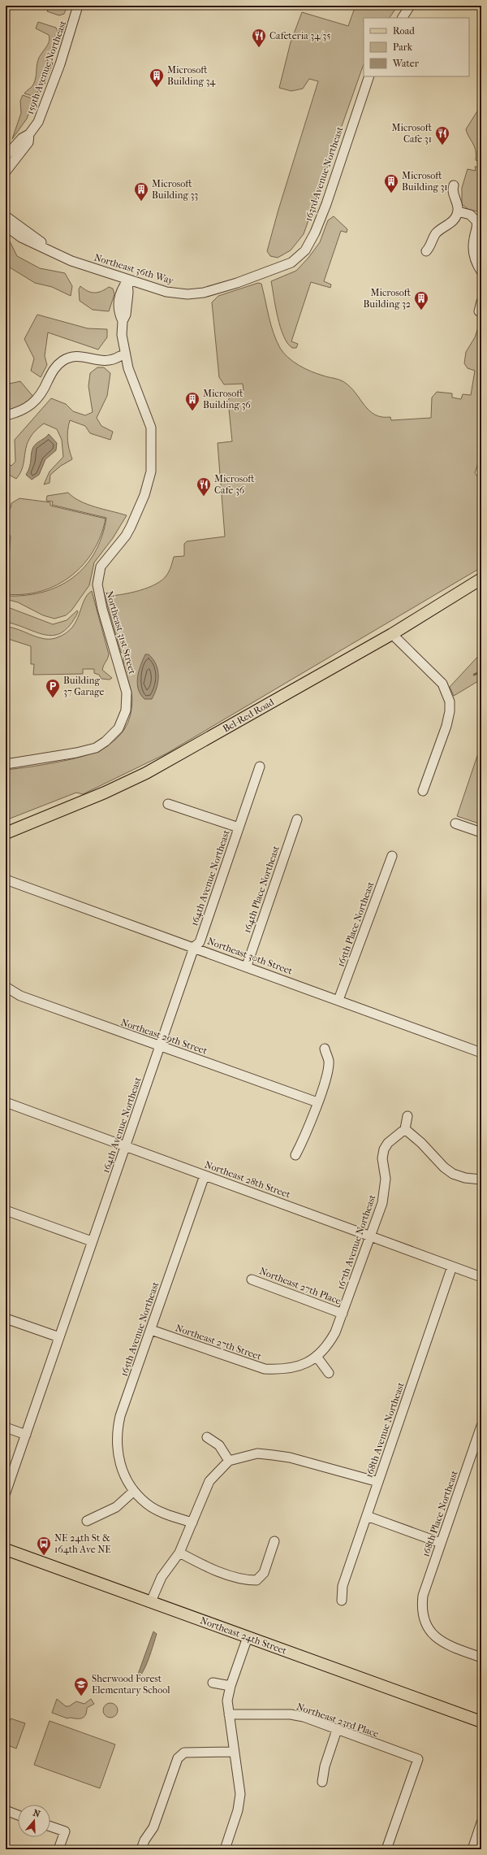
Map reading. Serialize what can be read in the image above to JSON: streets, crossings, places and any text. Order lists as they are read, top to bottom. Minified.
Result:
{"streets":{"main road":["Bel-Red Road","Northeast 24th Street"],"street":["159th Avenue Northeast","163rd Avenue Northeast","Northeast 36th Way","Northeast 31st Street","164th Avenue Northeast","164th Place Northeast","165th Place Northeast","Northeast 30th Street","Northeast 29th Street","Northeast 28th Street","167th Avenue Northeast","Northeast 27th Place","165th Avenue Northeast","Northeast 27th Street","168th Avenue Northeast","168th Place Northeast","Northeast 23rd Place"]},"crossings":[["163rd Avenue Northeast","Northeast 36th Way"],["Northeast 36th Way","Northeast 31st Street"],["164th Avenue Northeast","Northeast 30th Street"],["164th Avenue Northeast","Northeast 29th Street"],["164th Avenue Northeast","Northeast 28th Street"],["164th Place Northeast","Northeast 30th Street"],["165th Place Northeast","Northeast 30th Street"],["Northeast 28th Street","167th Avenue Northeast"],["Northeast 28th Street","165th Avenue Northeast"],["Northeast 28th Street","168th Avenue Northeast"],["167th Avenue Northeast","Northeast 27th Place"],["167th Avenue Northeast","Northeast 27th Street"],["165th Avenue Northeast","Northeast 27th Street"]],"places":{"restaurant":["Cafeteria 34/35","Microsoft Cafe 31","Microsoft Cafe 36"],"building":["Microsoft Building 34","Microsoft Building 31","Microsoft Building 33","Microsoft Building 32","Microsoft Building 36"],"parking":["Building 37 Garage"],"bus stop":["NE 24th St & 164th Ave NE"],"school or university":["Sherwood Forest Elementary School"]},"legend":["Road","Park","Water"],"north":"top"}
